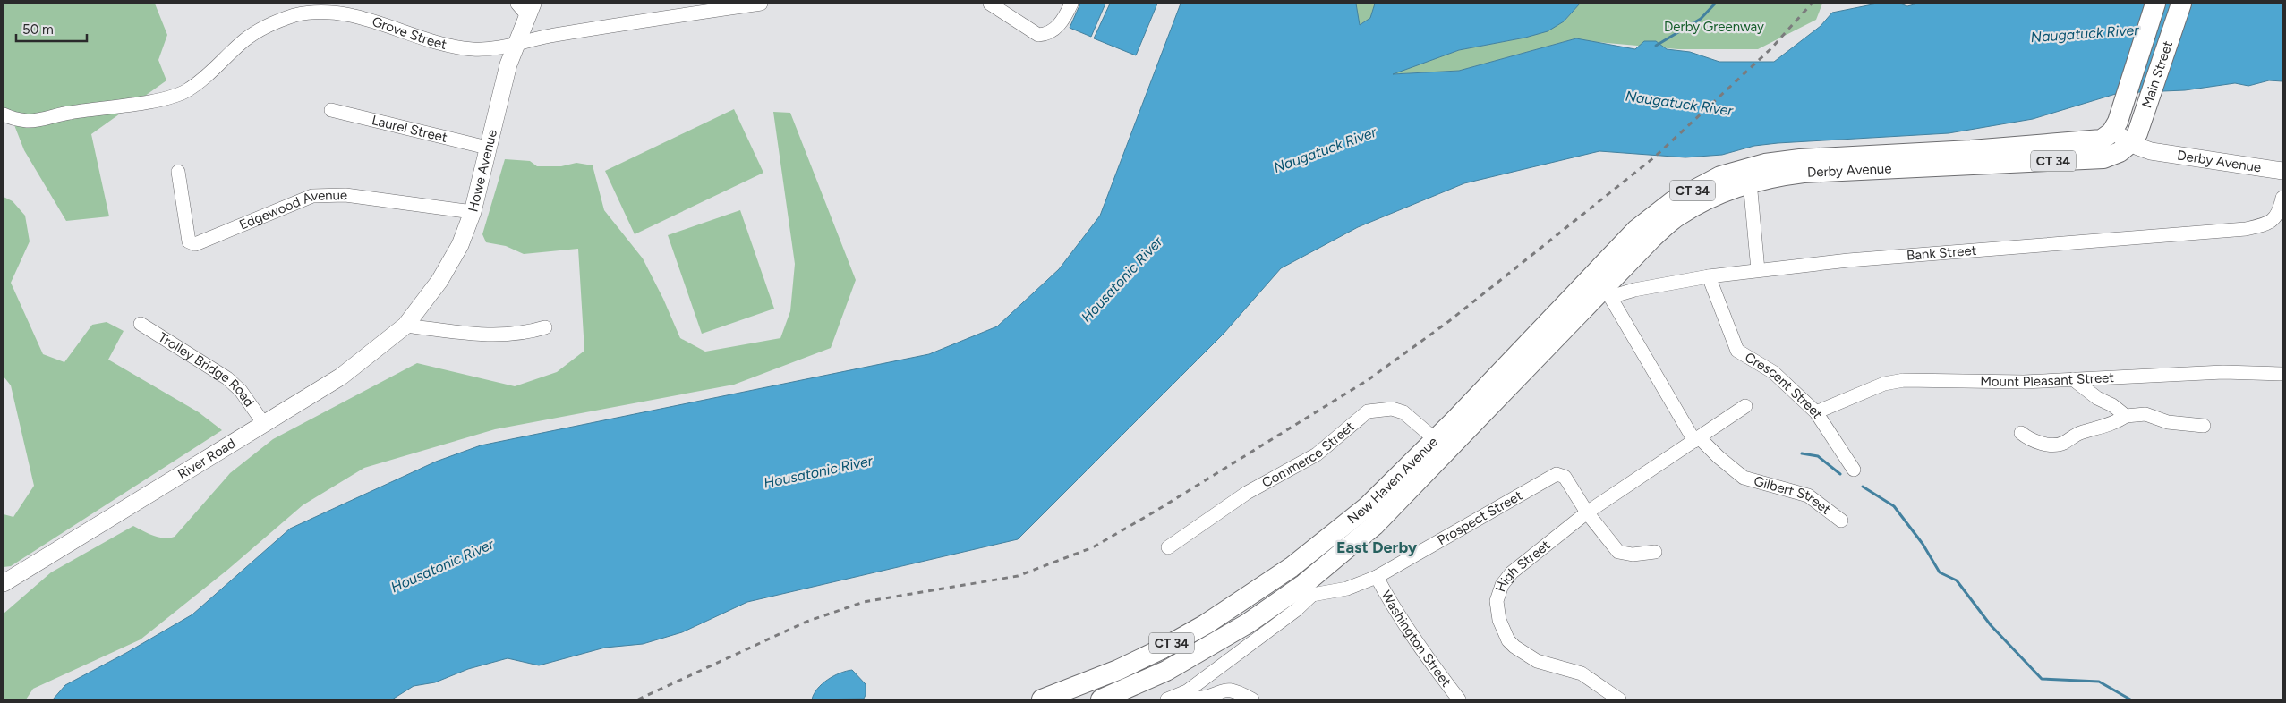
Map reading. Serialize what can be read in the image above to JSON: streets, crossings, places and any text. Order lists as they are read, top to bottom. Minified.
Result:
{"streets":{"highway":["Main Street","CT 34","Derby Avenue","New Haven Avenue"],"main road":["Howe Avenue","River Road"],"street":["Grove Street","Laurel Street","Edgewood Avenue","Bank Street","Trolley Bridge Road","Mount Pleasant Street","Crescent Street","Commerce Street","Gilbert Street","Prospect Street","High Street","Washington Street"]},"crossings":[["Grove Street","Howe Avenue"],["Main Street","Derby Avenue"],["Laurel Street","Howe Avenue"],["Derby Avenue","Bank Street"],["Derby Avenue","New Haven Avenue"],["Derby Avenue","Gilbert Street"],["Howe Avenue","Edgewood Avenue"],["Howe Avenue","River Road"],["Bank Street","Crescent Street"],["Bank Street","New Haven Avenue"],["Bank Street","Gilbert Street"],["Trolley Bridge Road","River Road"],["Mount Pleasant Street","Crescent Street"],["Commerce Street","New Haven Avenue"],["New Haven Avenue","Gilbert Street"],["New Haven Avenue","Prospect Street"],["Gilbert Street","High Street"],["Prospect Street","High Street"],["Prospect Street","Washington Street"]],"districts":["East Derby"],"water":["Naugatuck River","Housatonic River"],"parks":["Derby Greenway"],"scale_bar":"50 m"}
